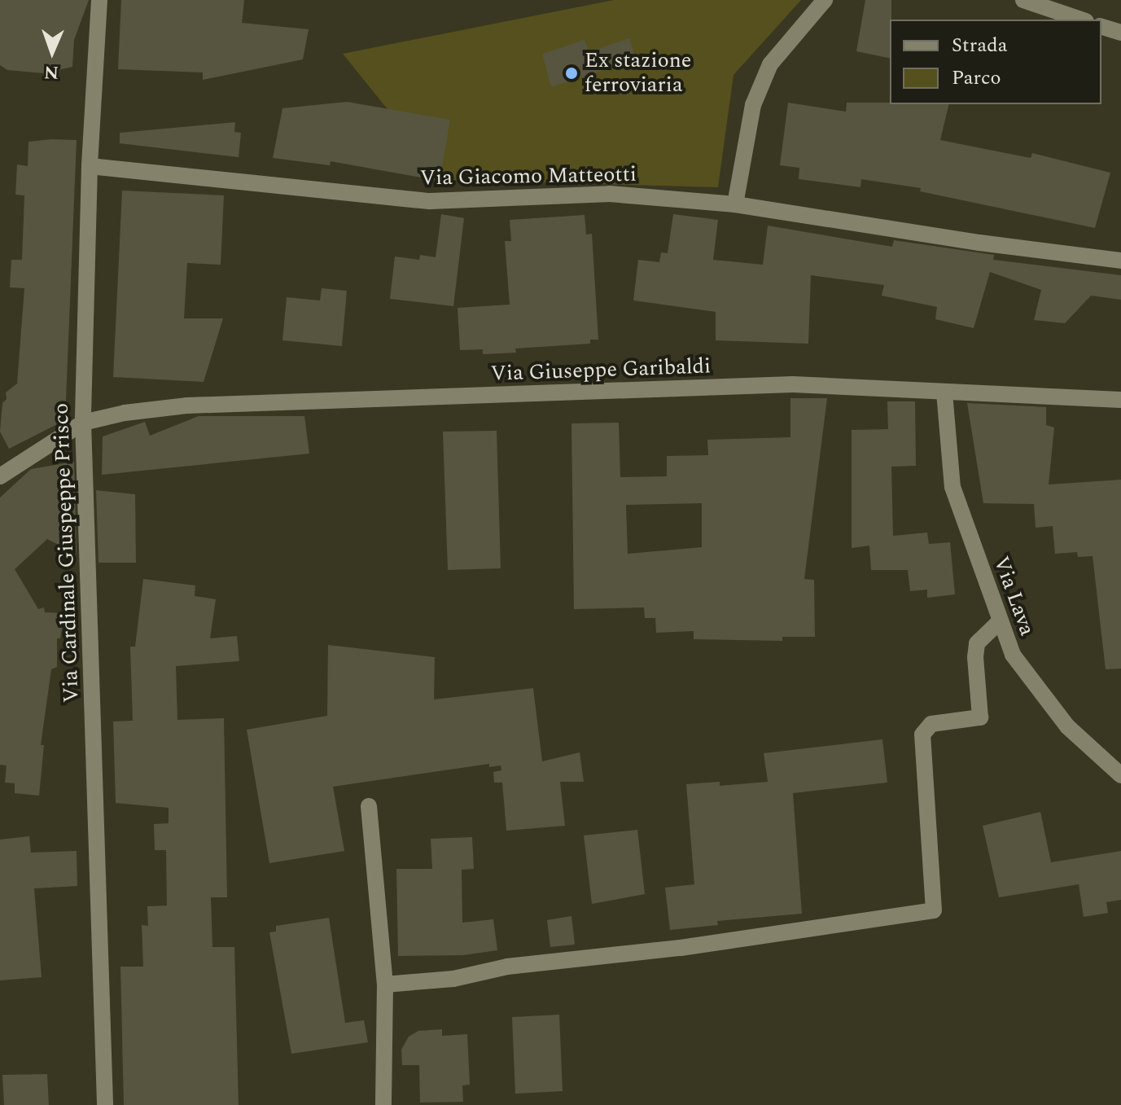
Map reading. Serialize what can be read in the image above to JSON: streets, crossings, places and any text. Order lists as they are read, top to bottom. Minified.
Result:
{"streets":{"street":["Via Giacomo Matteotti","Via Giuseppe Garibaldi","Via Cardinale Giuspeppe Prisco","Via Lava"]},"crossings":[["Via Giacomo Matteotti","Via Cardinale Giuspeppe Prisco"],["Via Giuseppe Garibaldi","Via Cardinale Giuspeppe Prisco"],["Via Giuseppe Garibaldi","Via Lava"]],"places":["Ex stazione ferroviaria"],"legend":["Strada","Parco"],"north":"bottom"}
